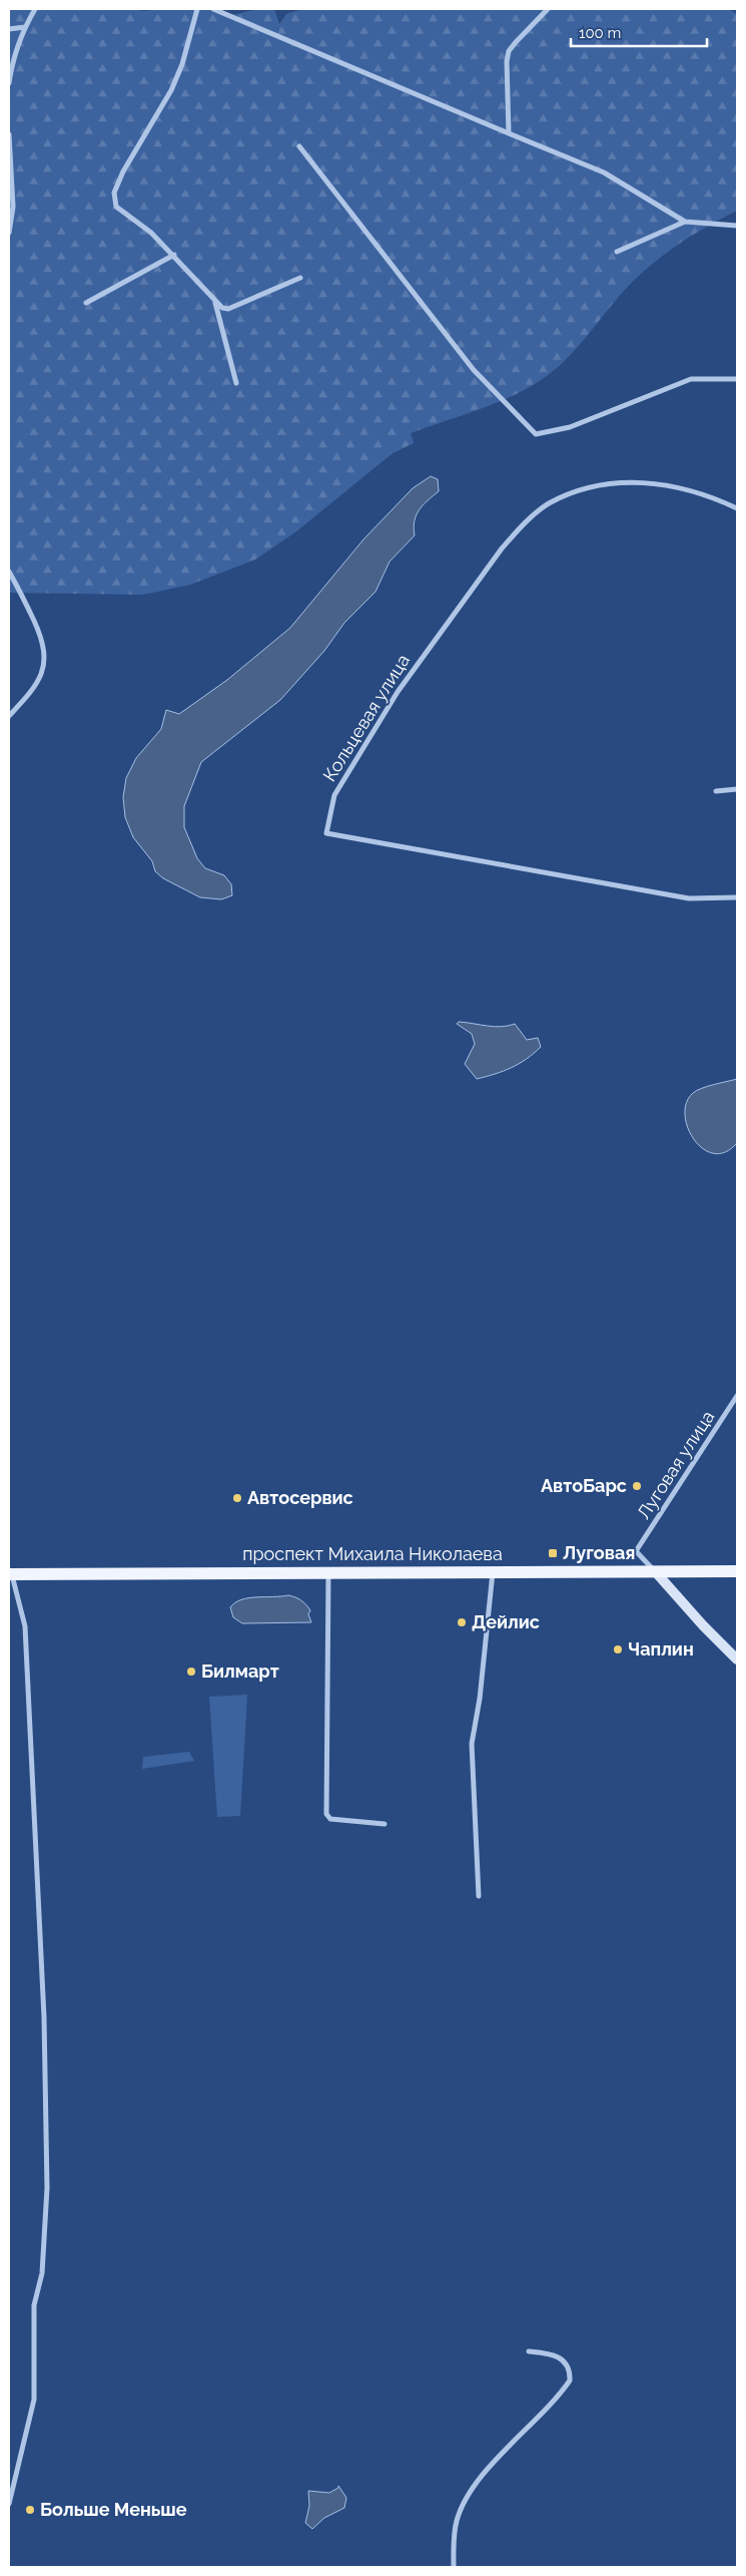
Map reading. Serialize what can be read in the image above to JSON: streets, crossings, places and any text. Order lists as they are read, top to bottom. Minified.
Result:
{"streets":{"main road":["проспект Михаила Николаева"],"street":["Кольцевая улица","Луговая улица"]},"crossings":[["Луговая улица","проспект Михаила Николаева"]],"places":{"other":["АвтоБарс","Автосервис","Дейлис","Чаплин","Билмарт","Больше Меньше"],"transit":["Луговая"]},"scale_bar":"100 m"}
